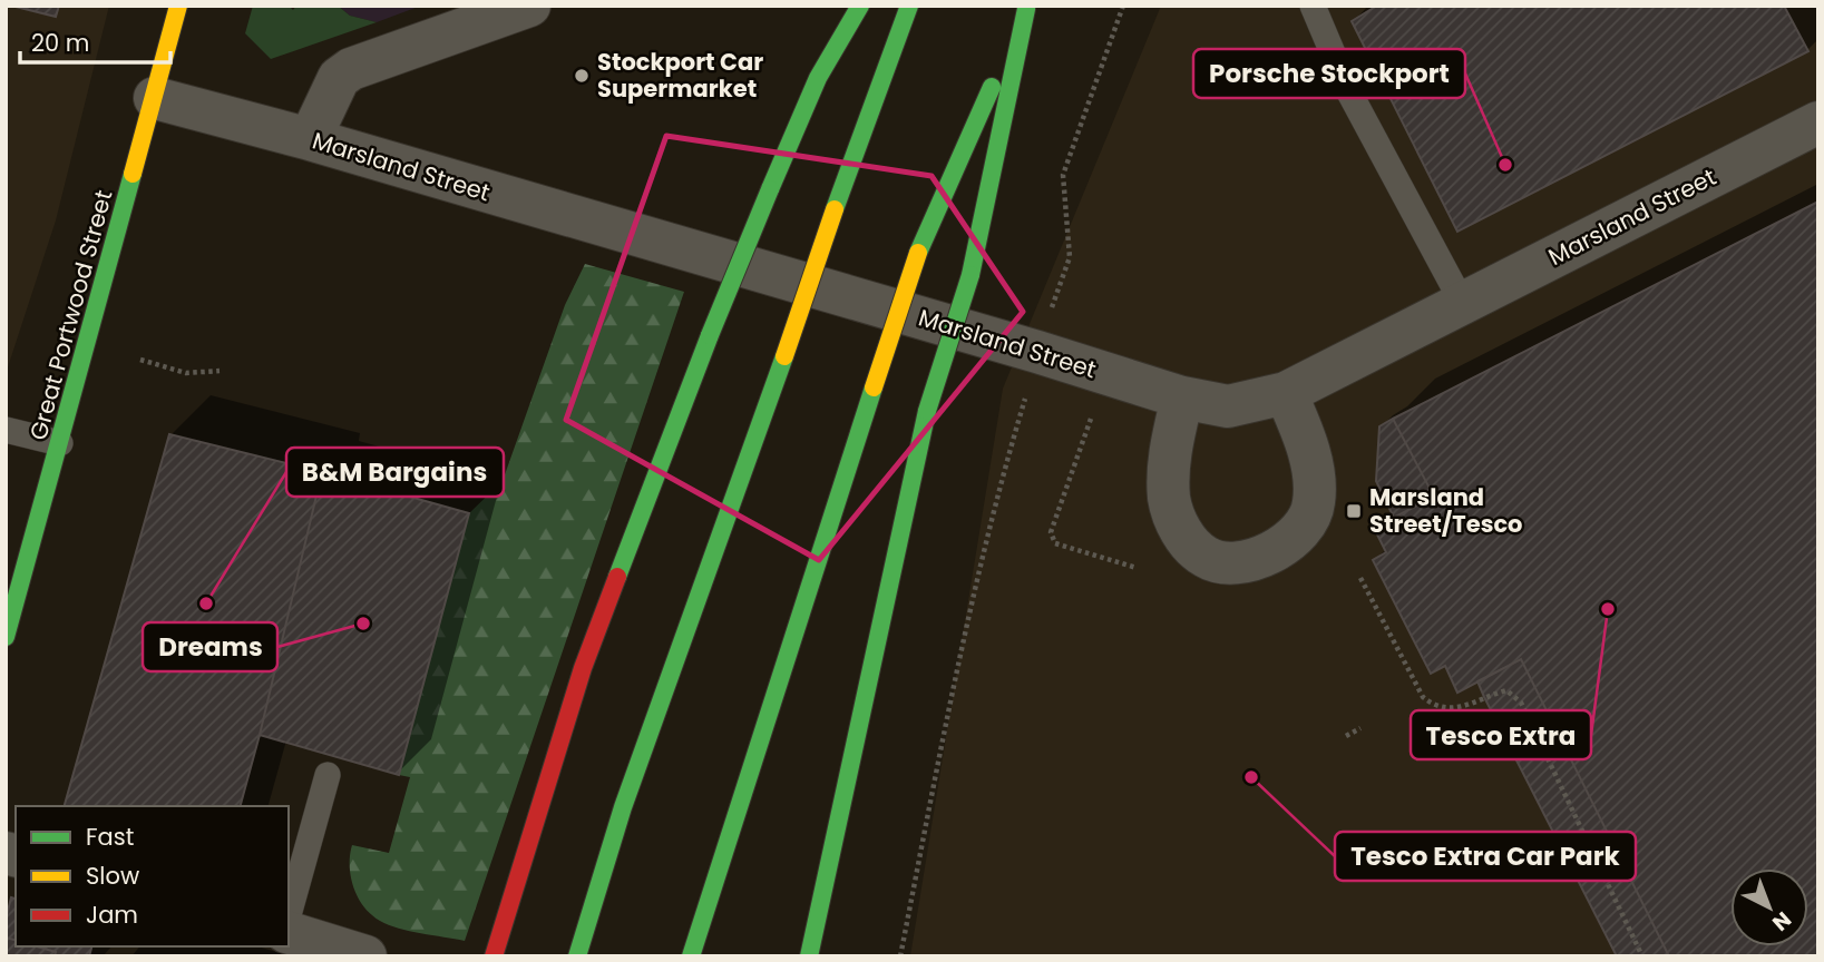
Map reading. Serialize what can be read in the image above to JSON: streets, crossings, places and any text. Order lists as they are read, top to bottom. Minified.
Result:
{"streets":{"main road":["Great Portwood Street"],"street":["Marsland Street"]},"crossings":[["Marsland Street","Great Portwood Street"]],"places":{"other":["Stockport Car Supermarket","Porsche Stockport","B&M Bargains","Tesco Extra","Dreams","Tesco Extra Car Park"],"transit":["Marsland Street/Tesco"]},"legend":["Fast","Slow","Jam"],"scale_bar":"20 m","north":"bottom right"}
